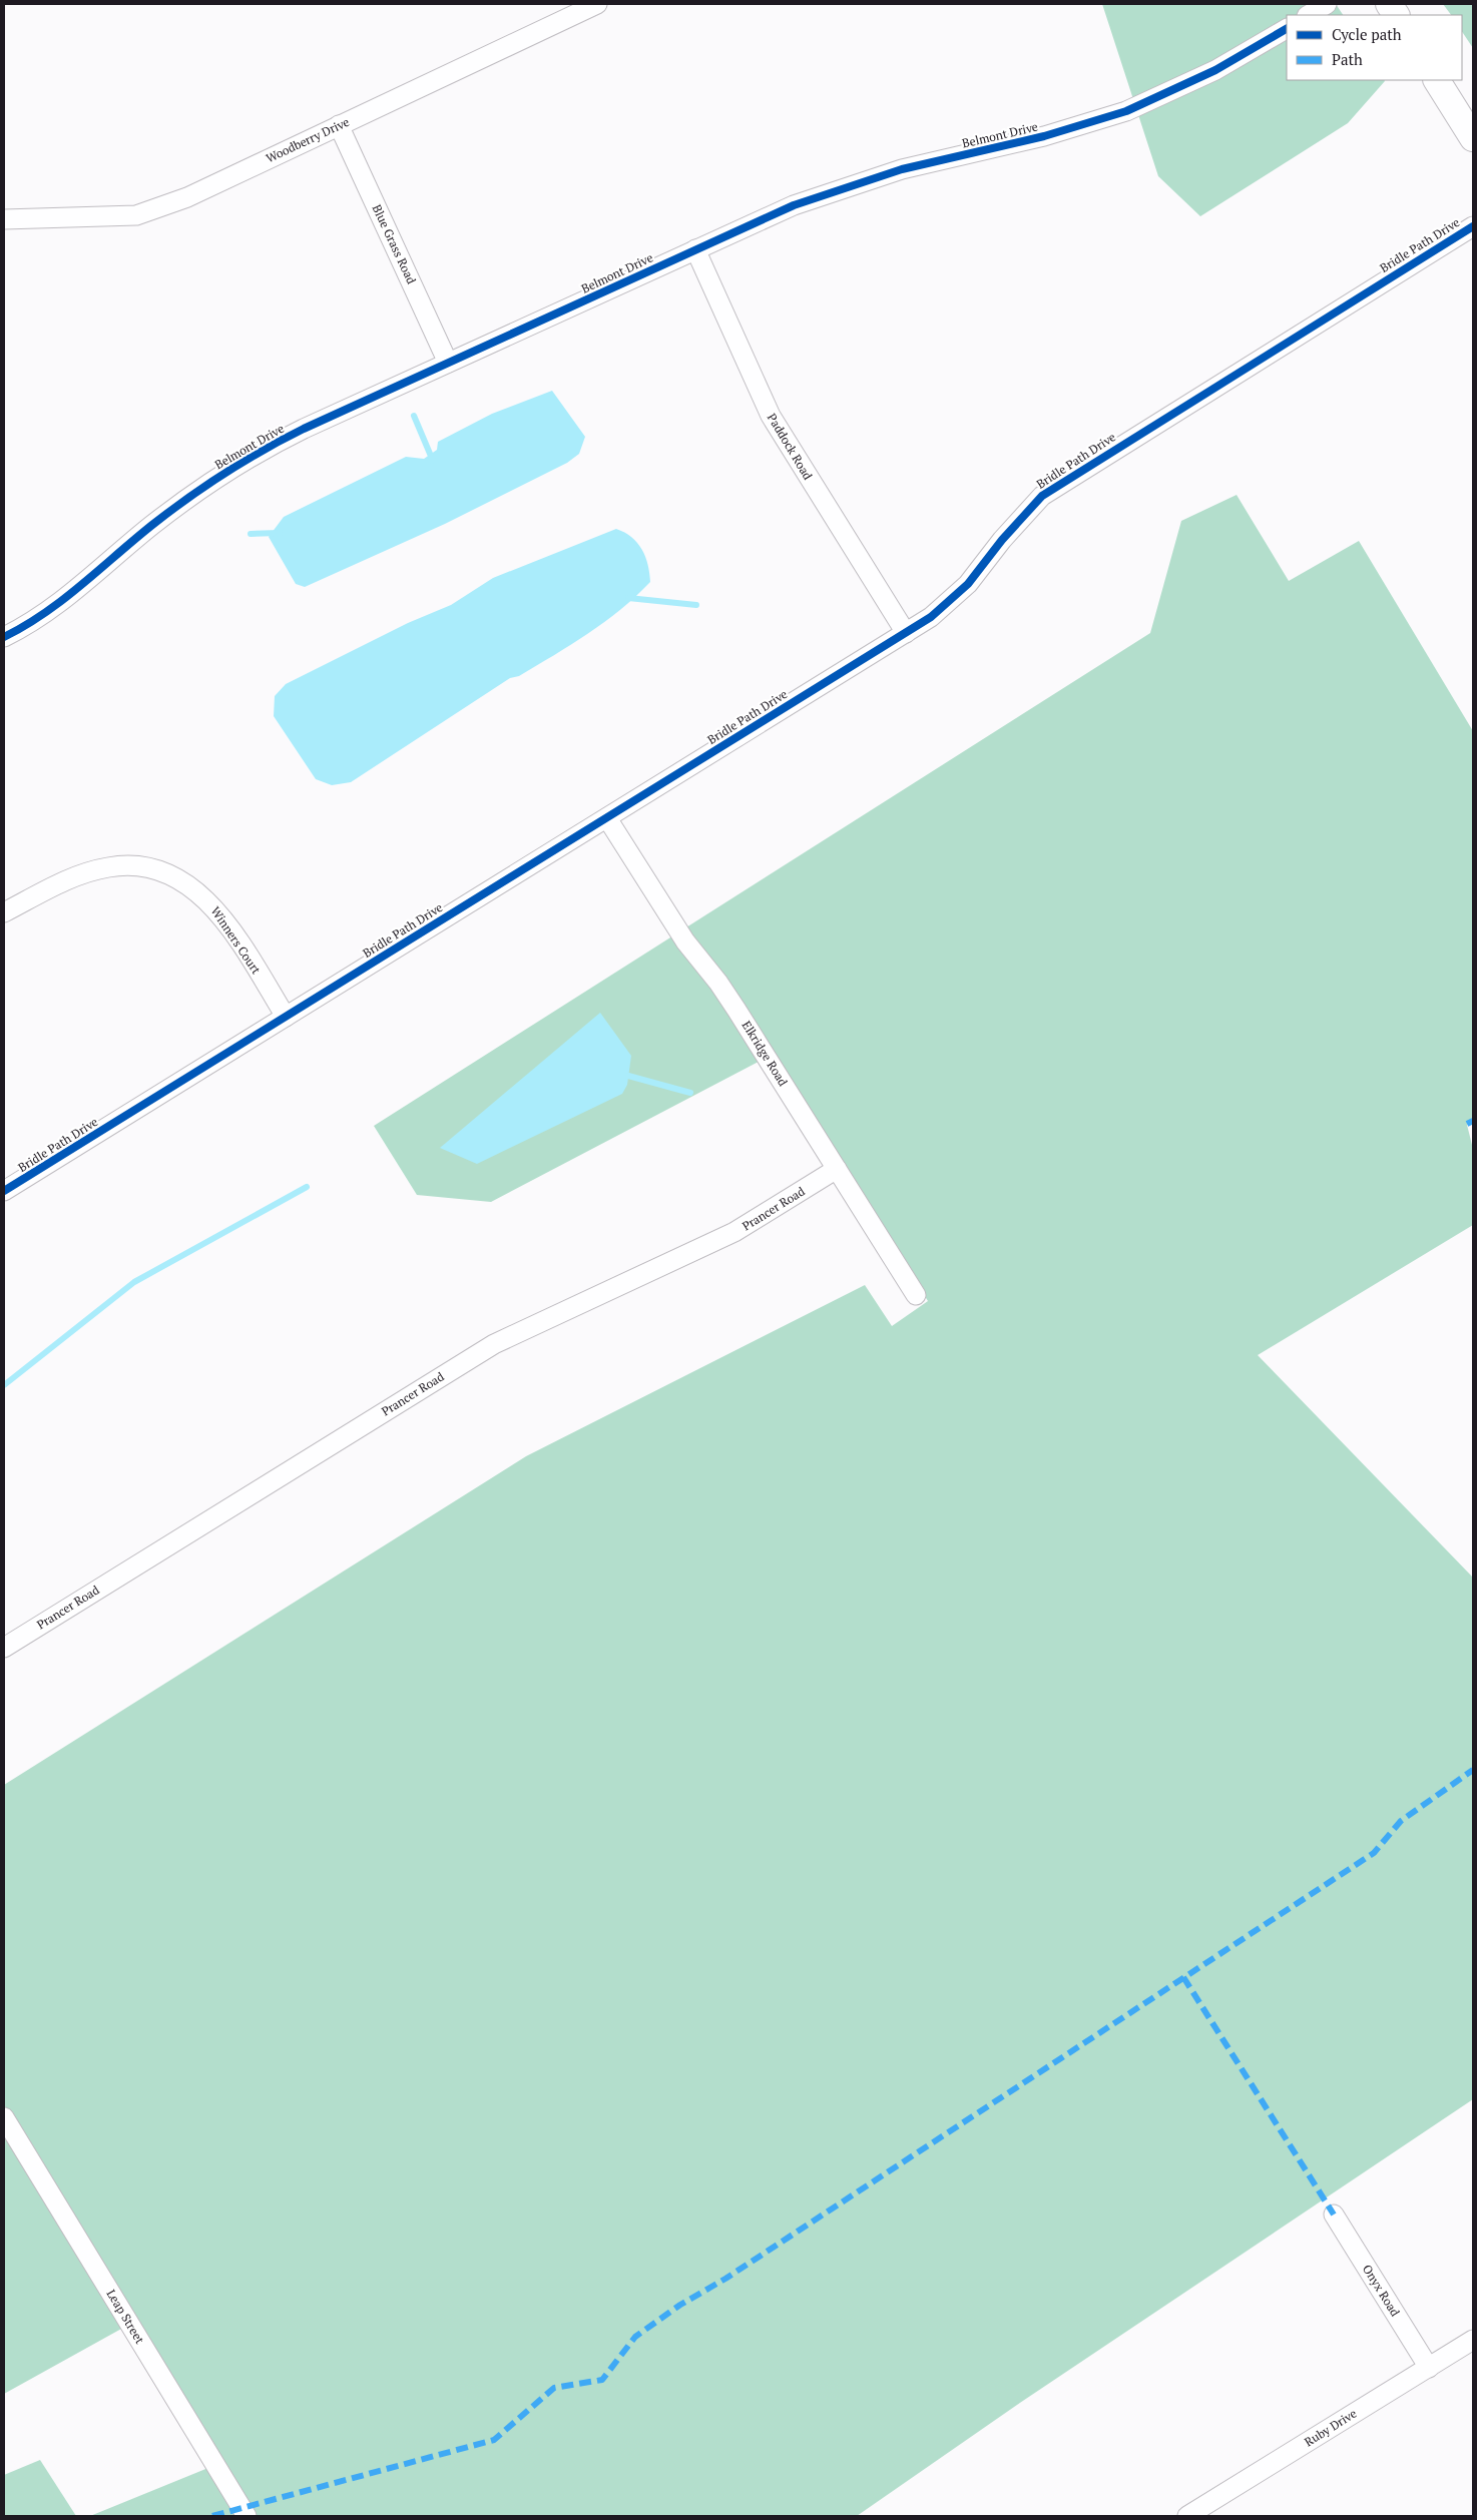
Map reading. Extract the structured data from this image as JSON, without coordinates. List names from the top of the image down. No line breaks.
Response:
{"streets":{"street":["Belmont Drive","Woodberry Drive","Blue Grass Road","Bridle Path Drive","Paddock Road","Winners Court","Elkridge Road","Prancer Road","Onyx Road","Leap Street","Ruby Drive"]},"crossings":[["Belmont Drive","Blue Grass Road"],["Belmont Drive","Paddock Road"],["Woodberry Drive","Blue Grass Road"],["Bridle Path Drive","Paddock Road"],["Bridle Path Drive","Winners Court"],["Bridle Path Drive","Elkridge Road"],["Elkridge Road","Prancer Road"],["Onyx Road","Ruby Drive"]],"legend":["Cycle path","Path"]}
